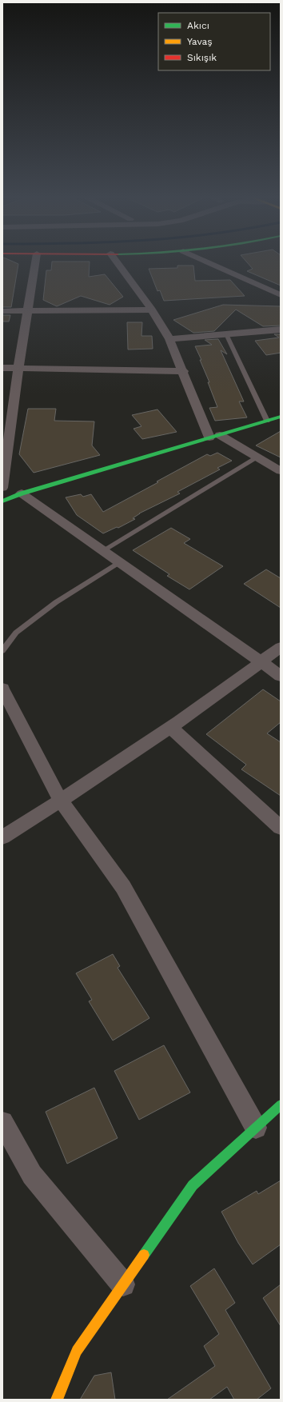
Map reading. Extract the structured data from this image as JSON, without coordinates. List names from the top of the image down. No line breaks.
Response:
{"legend":["Akıcı","Yavaş","Sıkışık"]}
